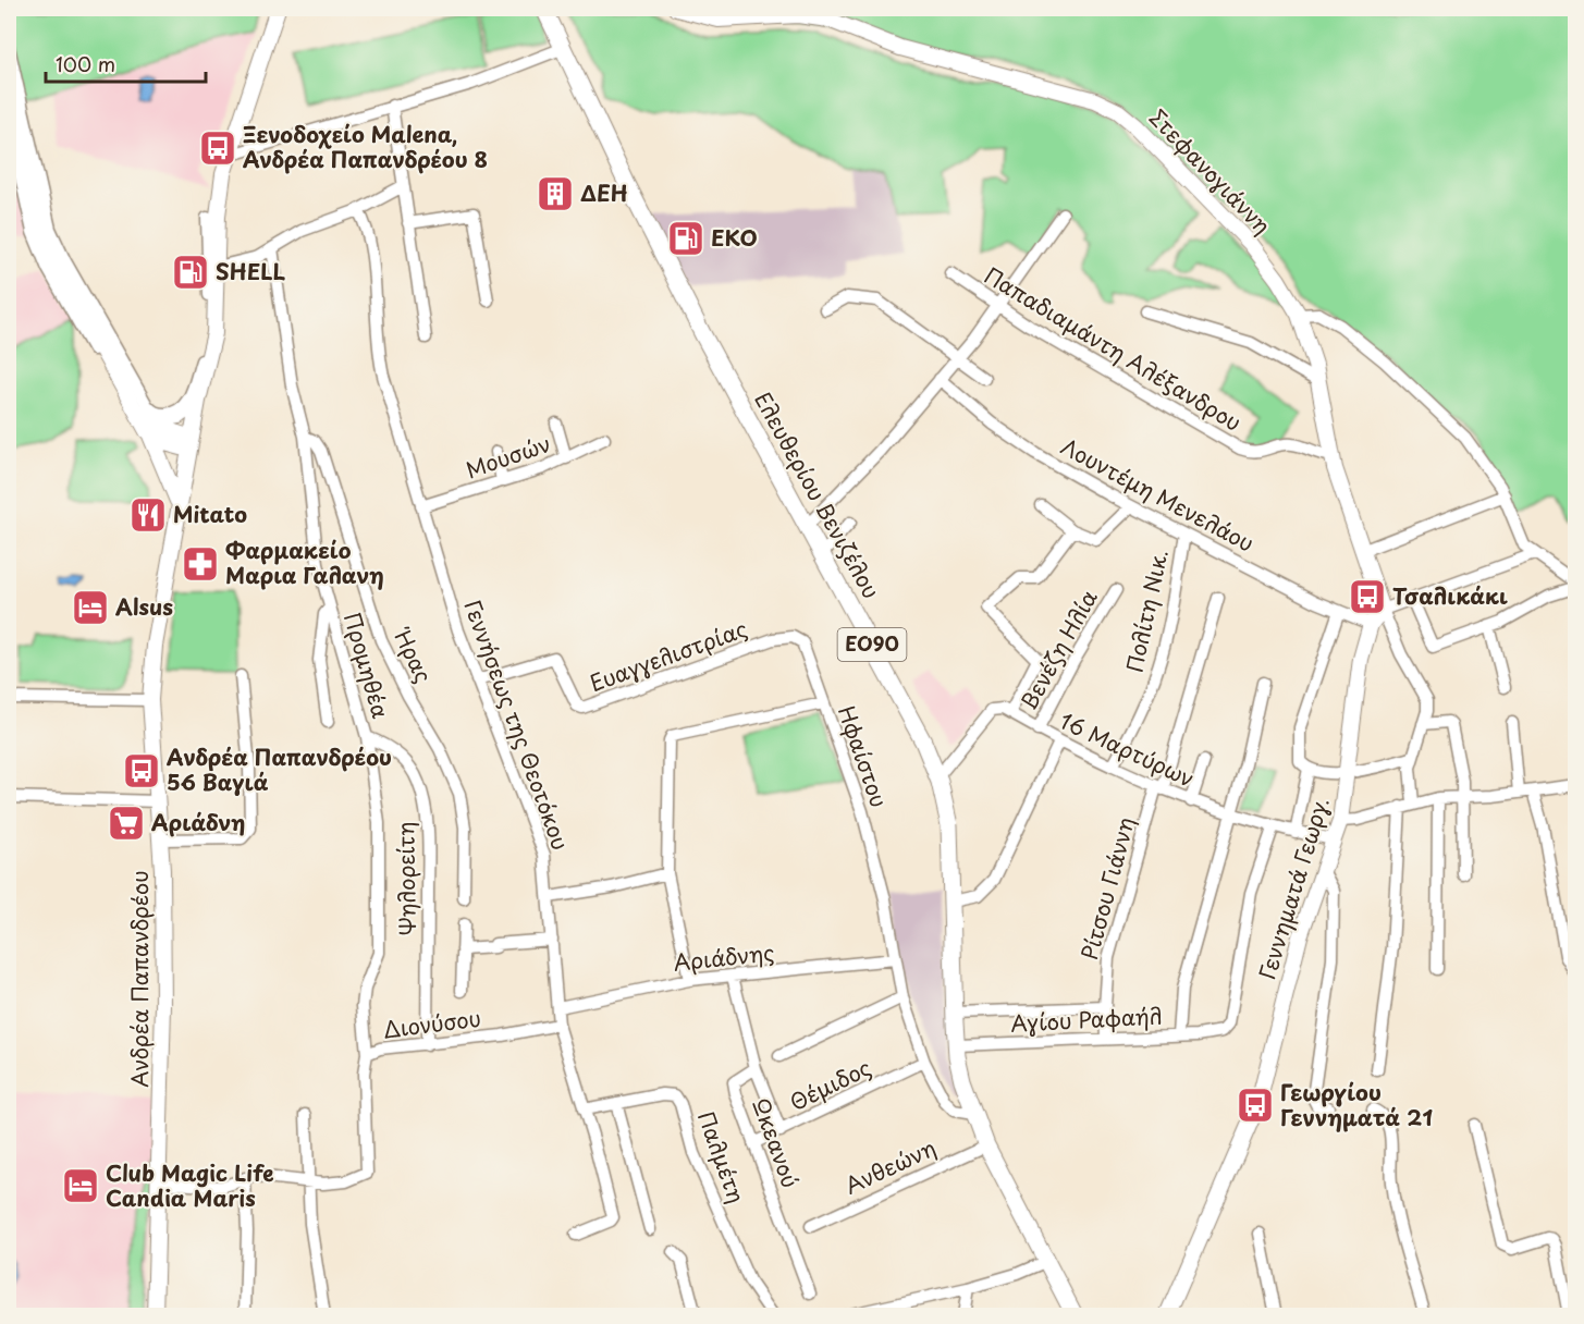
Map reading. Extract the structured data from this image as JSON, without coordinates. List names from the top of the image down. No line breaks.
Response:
{"streets":{"main road":["Ελευθερίου Βενιζέλου","ΕΟ90"],"street":["Στεφανογιάννη","Παπαδιαμάντη Αλέξανδρου","Μουσών","Λουντέμη Μενελάου","Πολίτη Νικ.","Βενέζη Ηλία","Ήρας","Ευαγγελιστρίας","Προμηθέα","Γεννήσεως της Θεοτόκου","16 Μαρτύρων","Ηφαίστου","Ψηλορείτη","Ρίτσου Γιάννη","Γεννηματά Γεωργ.","Αριάδνης","Ανδρέα Παπανδρέου","Αγίου Ραφαήλ","Διονύσου","Θέμιδος","Ωκεανού","Παλμέτη","Ανθεώνη"]},"crossings":[["Μουσών","Γεννήσεως της Θεοτόκου"],["Ελευθερίου Βενιζέλου","Ηφαίστου"],["Ελευθερίου Βενιζέλου","Αγίου Ραφαήλ"],["Ελευθερίου Βενιζέλου","Ανθεώνη"],["Λουντέμη Μενελάου","Πολίτη Νικ."],["Λουντέμη Μενελάου","Γεννηματά Γεωργ."],["Πολίτη Νικ.","16 Μαρτύρων"],["Βενέζη Ηλία","16 Μαρτύρων"],["Ήρας","Προμηθέα"],["Ευαγγελιστρίας","Γεννήσεως της Θεοτόκου"],["Ευαγγελιστρίας","Ηφαίστου"],["Προμηθέα","Ψηλορείτη"],["Προμηθέα","Διονύσου"],["Γεννήσεως της Θεοτόκου","Αριάδνης"],["Γεννήσεως της Θεοτόκου","Διονύσου"],["Γεννήσεως της Θεοτόκου","Παλμέτη"],["16 Μαρτύρων","Ρίτσου Γιάννη"],["16 Μαρτύρων","Γεννηματά Γεωργ."],["16 Μαρτύρων","Αγίου Ραφαήλ"],["Ηφαίστου","Αριάδνης"],["Ηφαίστου","Θέμιδος"],["Ψηλορείτη","Διονύσου"],["Ρίτσου Γιάννη","Αγίου Ραφαήλ"],["Αριάδνης","Ωκεανού"],["Ανδρέα Παπανδρέου","Διονύσου"],["Θέμιδος","Ωκεανού"]],"places":{"bus stop":["Ξενοδοχείο Malena, Ανδρέα Παπανδρέου 8","Τσαλικάκι","Ανδρέα Παπανδρέου 56 Βαγιά","Γεωργίου Γεννηματά 21"],"building":["ΔΕΗ"],"fuel station":["EKO","SHELL"],"restaurant":["Mitato"],"pharmacy":["Φαρμακείο Μαρια Γαλανη"],"hotel":["Alsus","Club Magic Life Candia Maris"],"supermarket":["Αριάδνη"]},"scale_bar":"100 m"}
